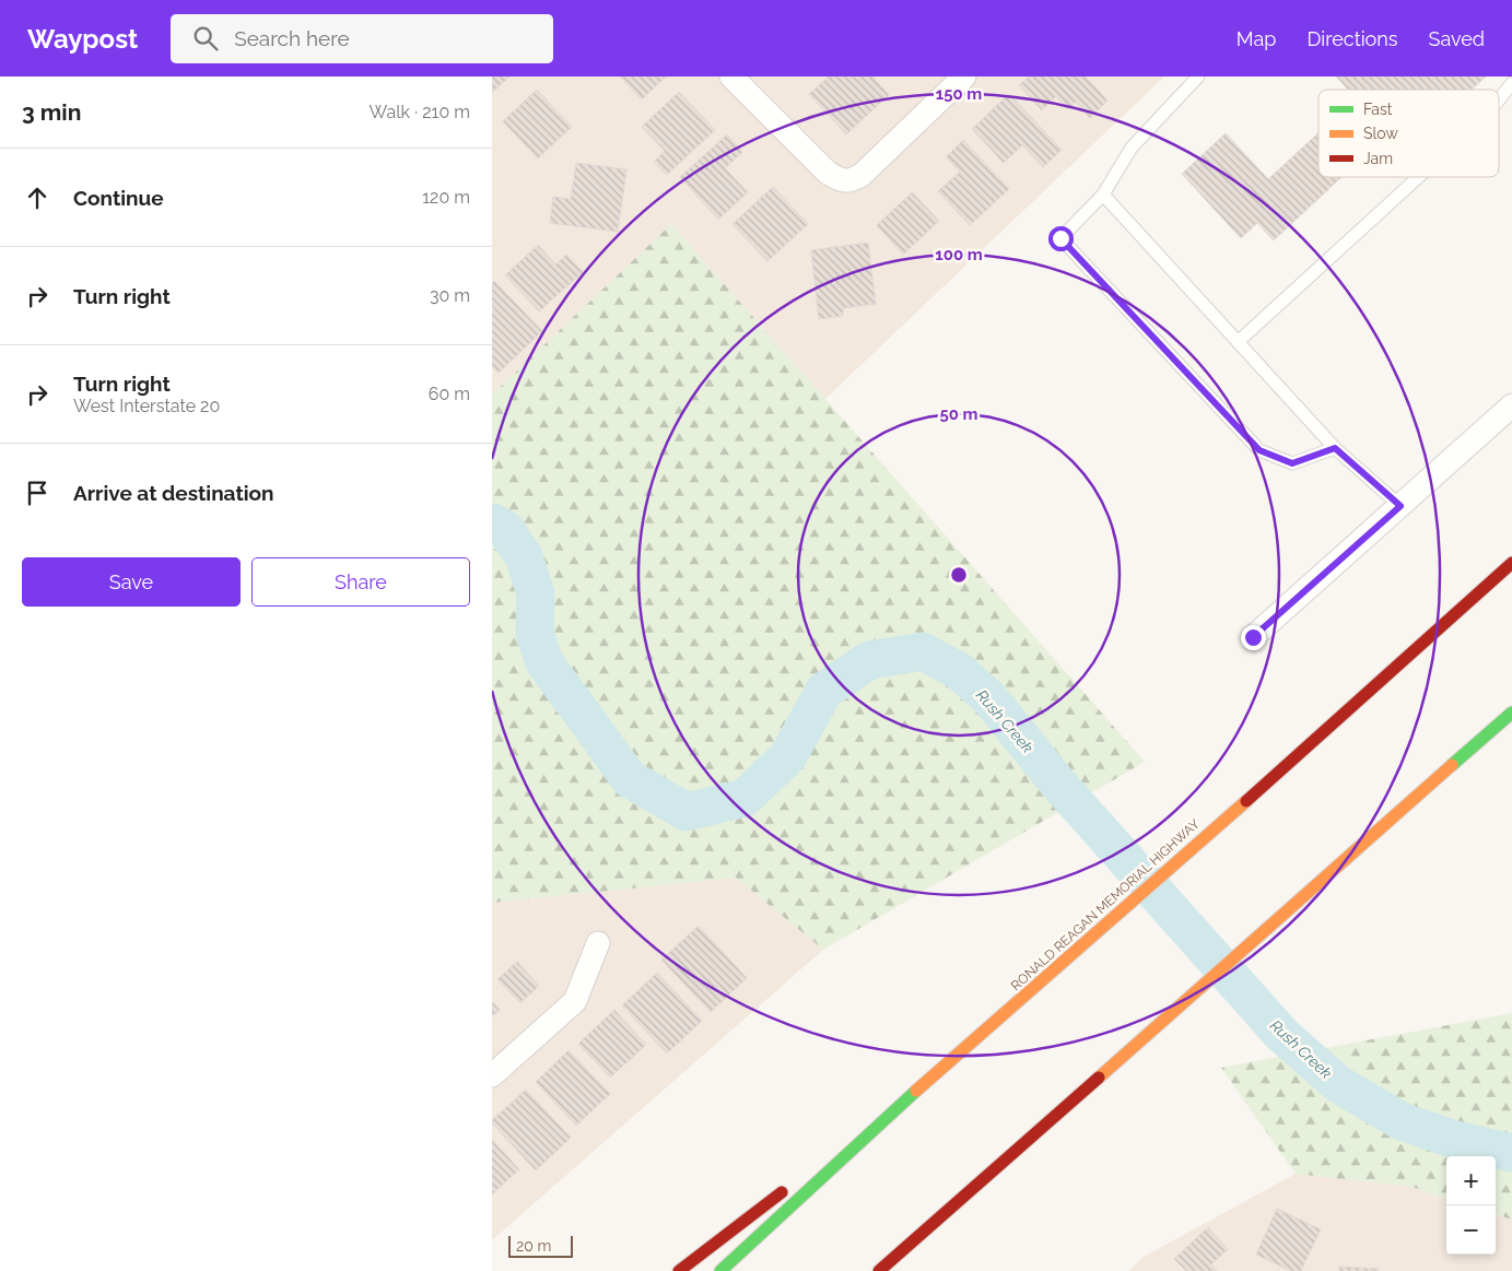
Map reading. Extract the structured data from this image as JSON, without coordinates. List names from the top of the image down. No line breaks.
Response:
{"streets":{"highway":["RONALD REAGAN MEMORIAL HIGHWAY"]},"water":["Rush Creek"],"legend":["Fast","Slow","Jam"],"scale_bar":"20 m","page":{"header":"Waypost","search":"Search here","nav":["Map","Directions","Saved"],"heading":["3 min","Walk · 210 m"],"list":[["Continue","120 m"],["Turn right","30 m"],["Turn right","West Interstate 20","60 m"],"Arrive at destination"],"buttons":["Save","Share"],"map_buttons":["+","−"],"scale":"20 m"},"rings":["150 m","100 m","50 m"]}
